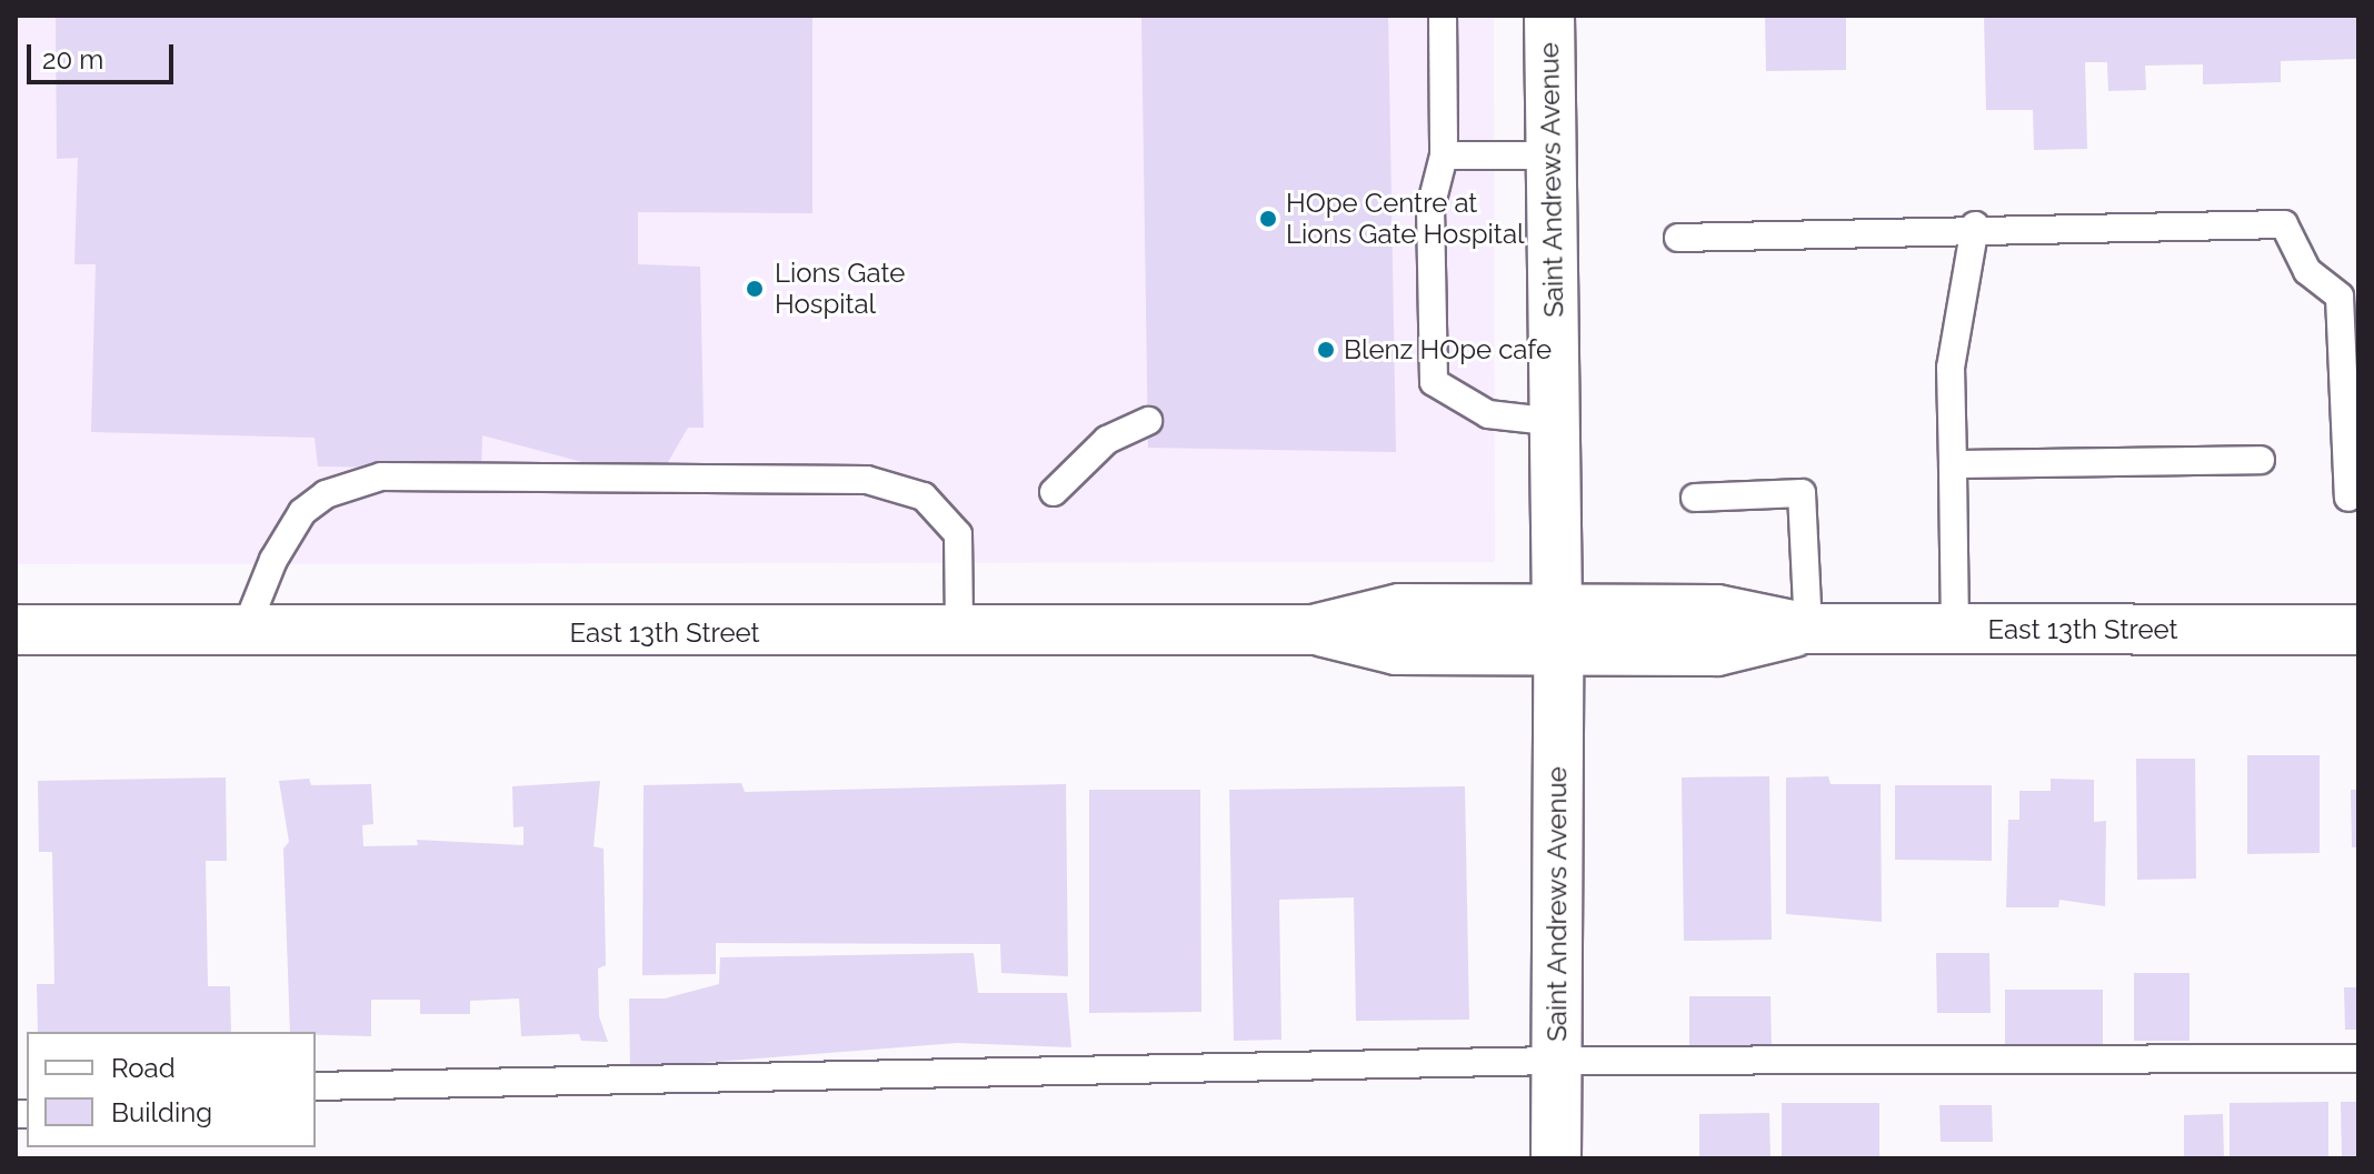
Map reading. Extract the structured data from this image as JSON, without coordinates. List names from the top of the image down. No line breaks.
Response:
{"streets":{"street":["Saint Andrews Avenue","East 13th Street"]},"crossings":[["Saint Andrews Avenue","East 13th Street"]],"places":["HOpe Centre at Lions Gate Hospital","Lions Gate Hospital","Blenz HOpe cafe"],"legend":["Road","Building"],"scale_bar":"20 m"}
